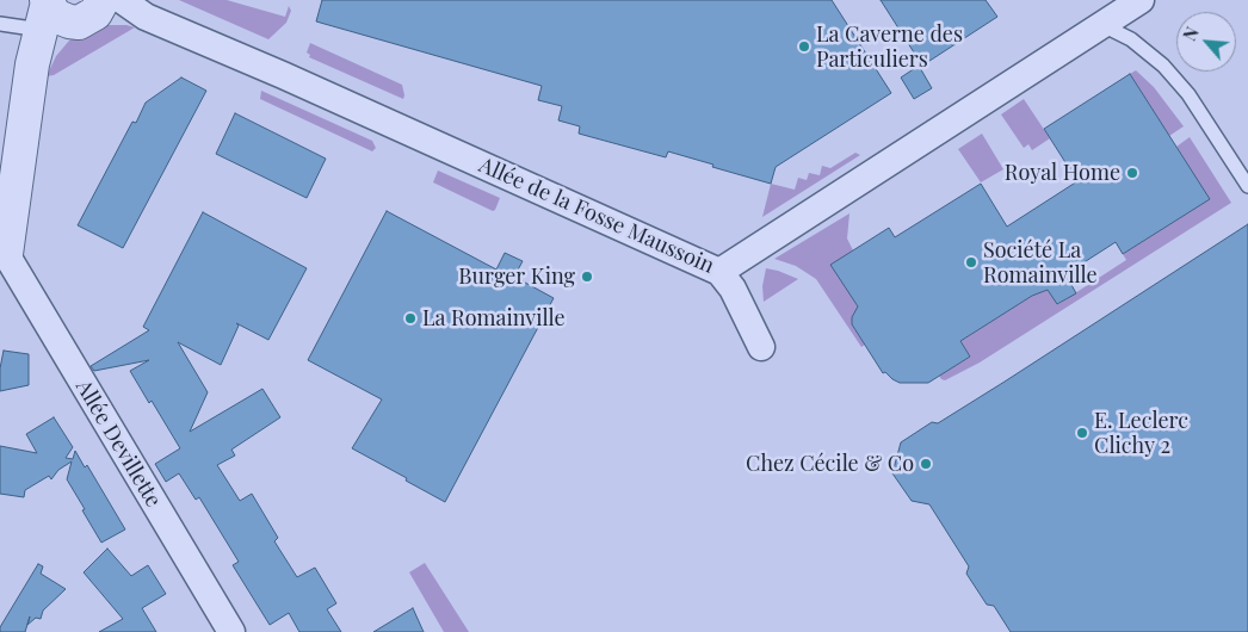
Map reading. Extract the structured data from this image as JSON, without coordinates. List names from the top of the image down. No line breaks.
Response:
{"streets":{"street":["Allée de la Fosse Maussoin","Allée Devillette"]},"places":["La Caverne des Particuliers","Royal Home","Société La Romainville","Burger King","La Romainville","E. Leclerc Clichy 2","Chez Cécile & Co"],"north":"top left"}
